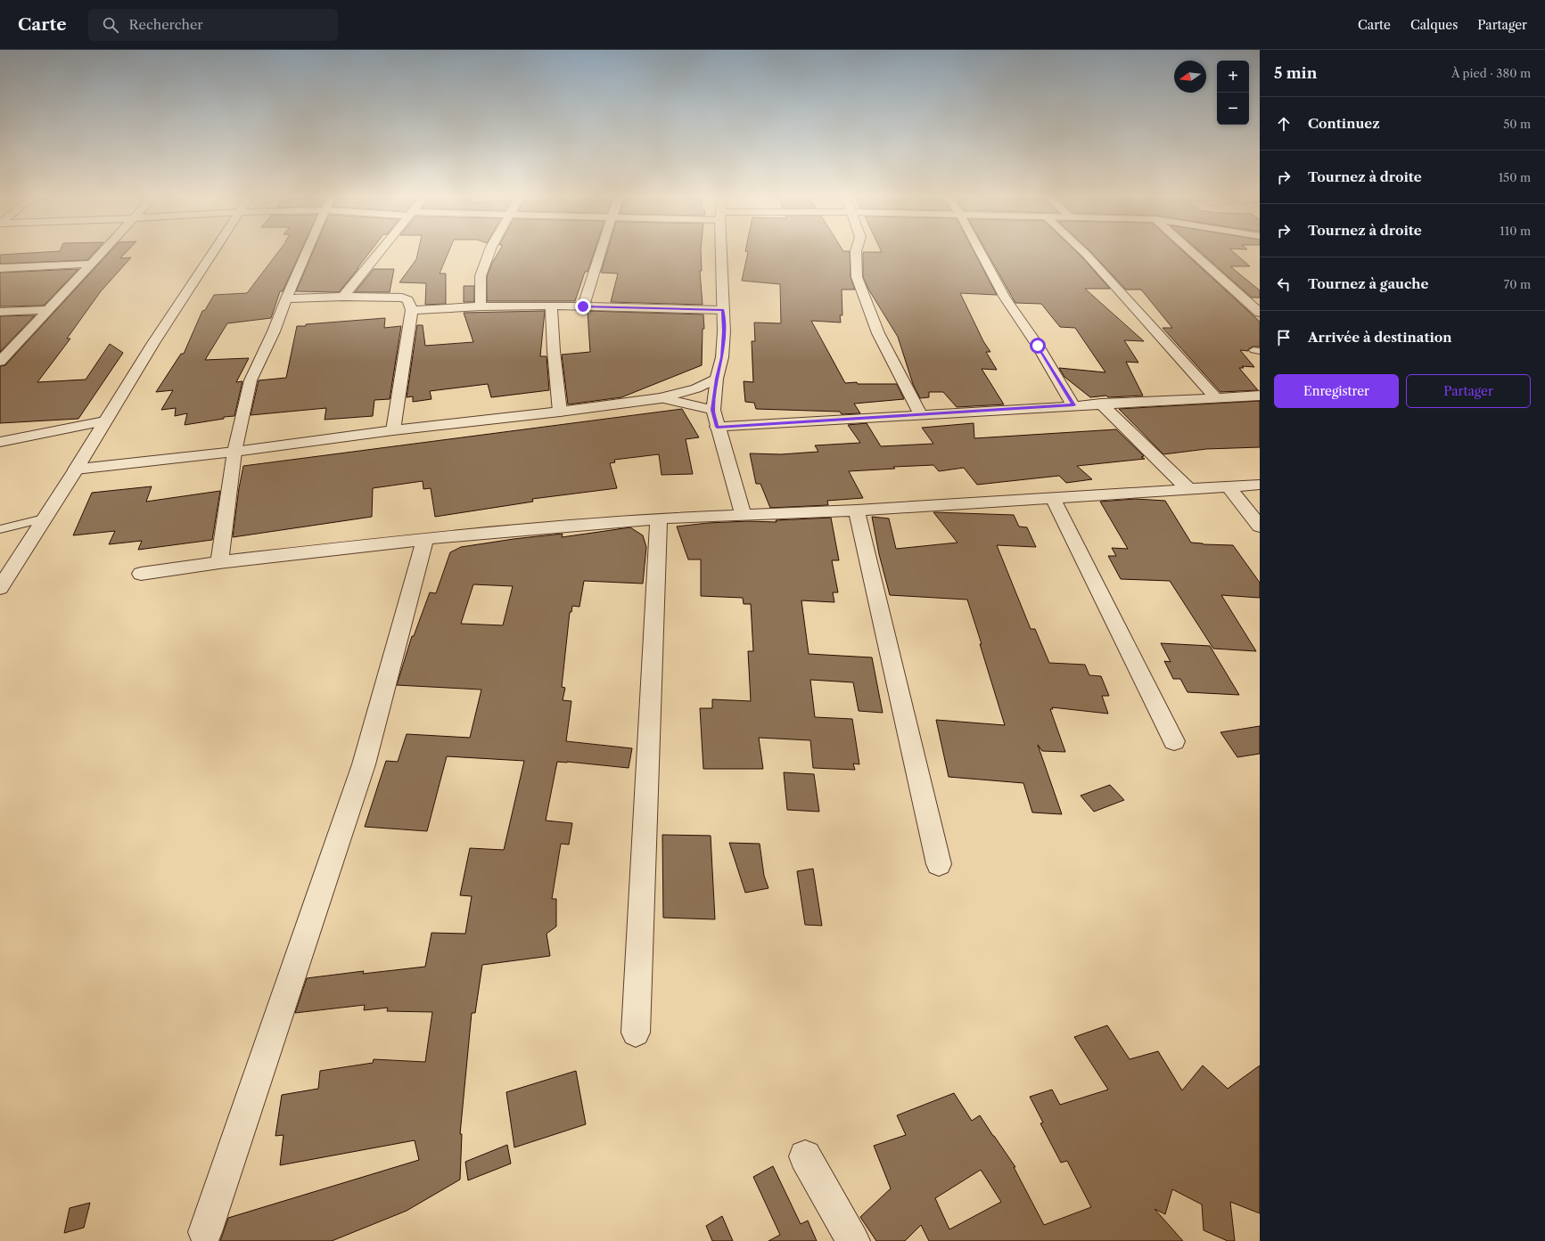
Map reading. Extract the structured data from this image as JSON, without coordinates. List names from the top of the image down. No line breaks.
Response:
{"north":"left","page":{"header":"Carte","search":"Rechercher","nav":["Carte","Calques","Partager"],"heading":["5 min","À pied · 380 m"],"map_buttons":["+","−"],"list":[["Continuez","50 m"],["Tournez à droite","150 m"],["Tournez à droite","110 m"],["Tournez à gauche","70 m"],"Arrivée à destination"],"buttons":["Enregistrer","Partager"]}}
